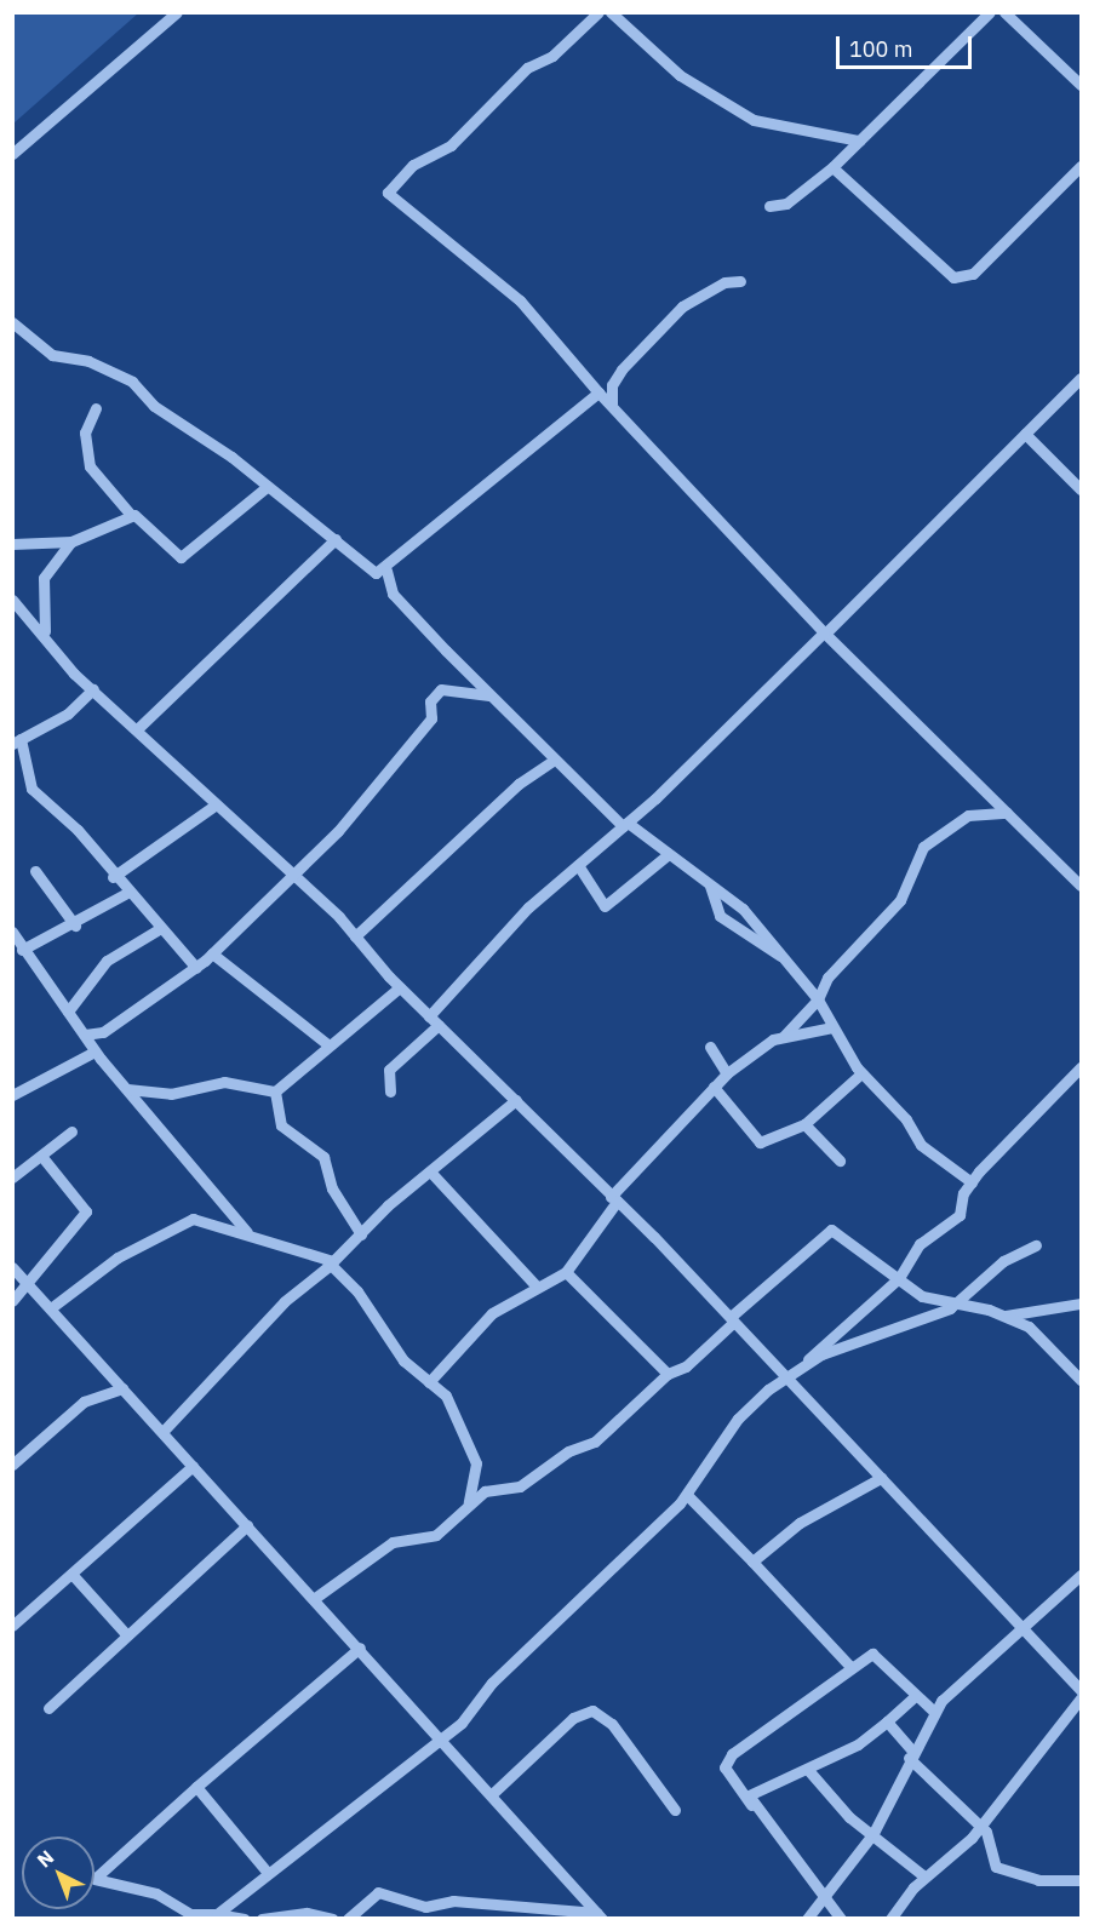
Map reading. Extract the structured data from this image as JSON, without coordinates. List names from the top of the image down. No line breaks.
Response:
{"scale_bar":"100 m","north":"top left"}
